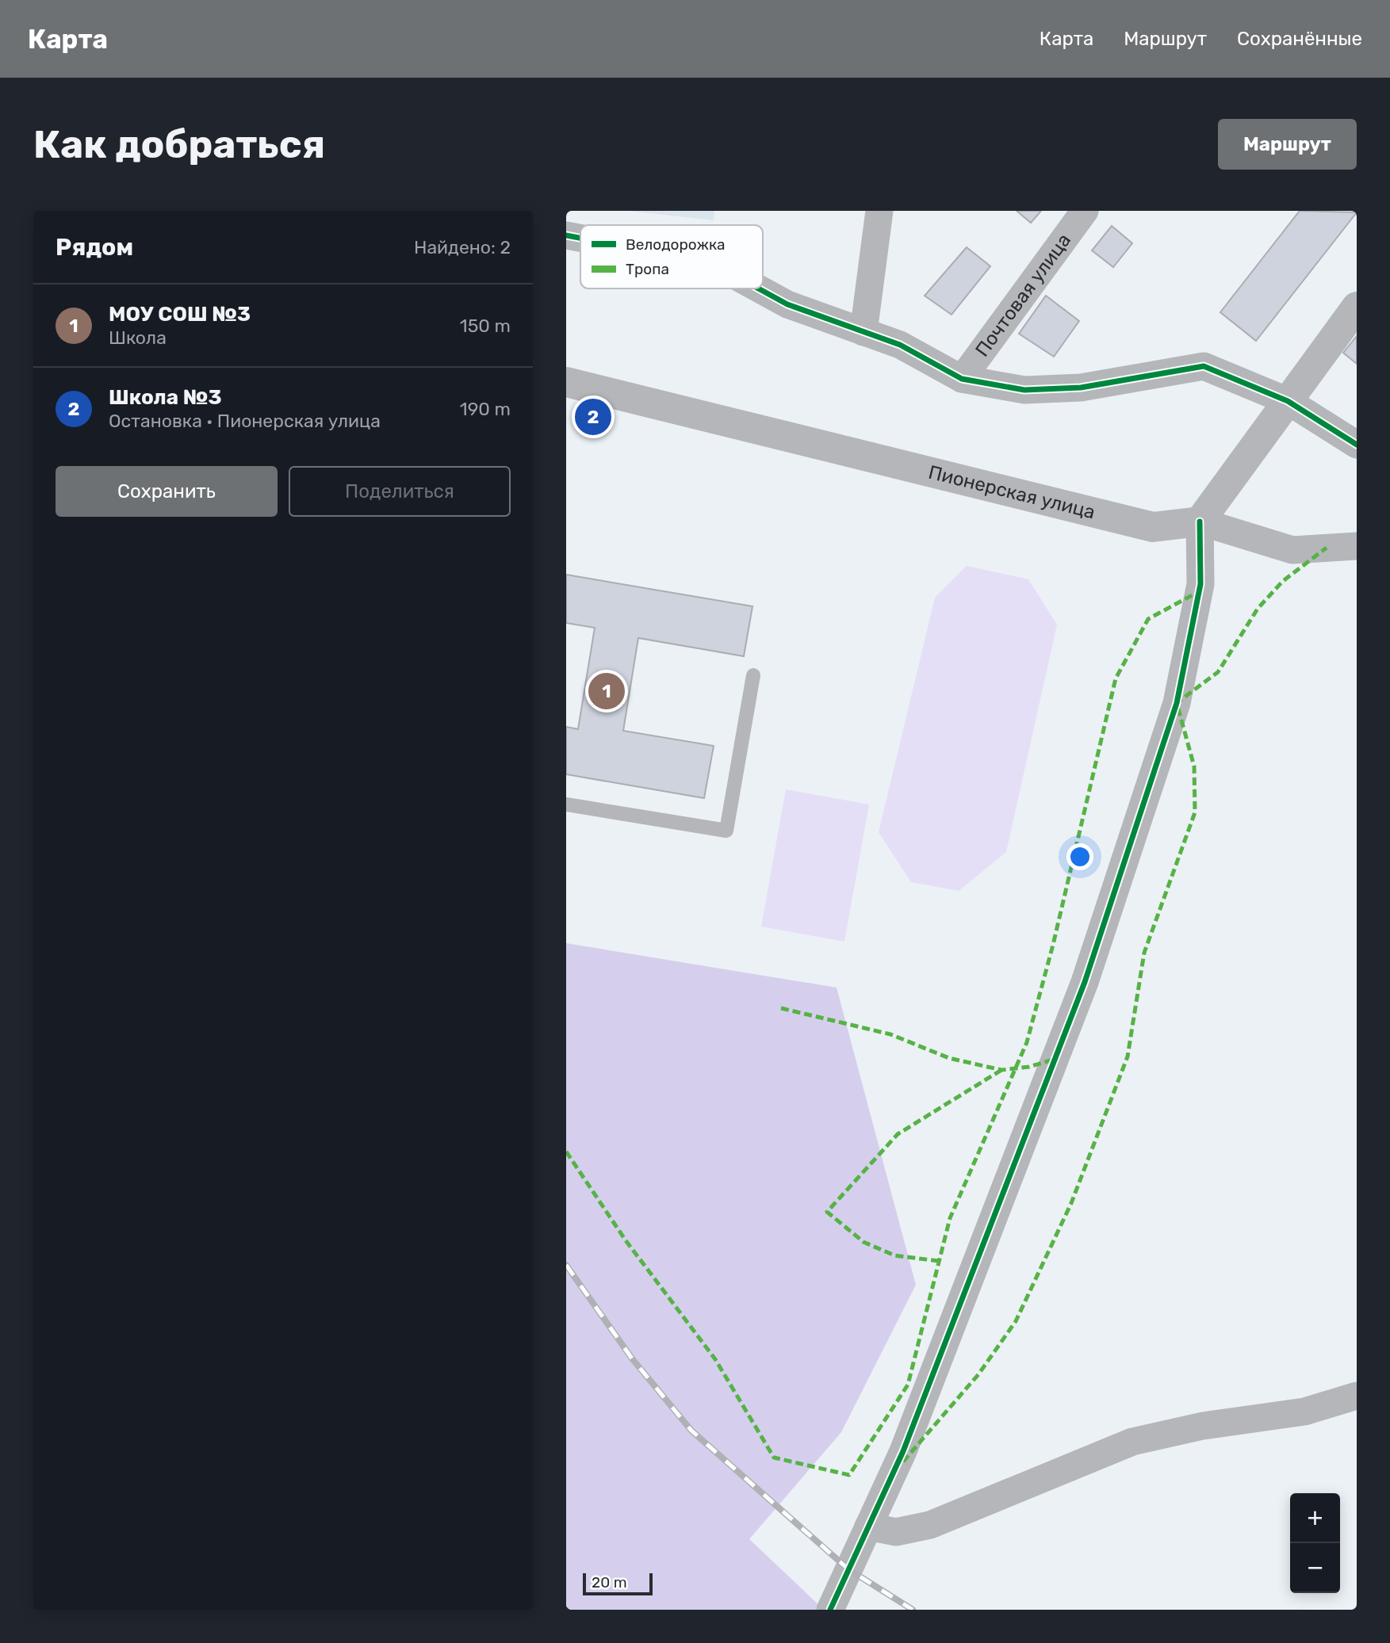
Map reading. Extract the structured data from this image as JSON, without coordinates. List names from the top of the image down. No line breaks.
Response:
{"streets":{"street":["Почтовая улица","Пионерская улица"]},"legend":["Велодорожка","Тропа"],"scale_bar":"20 m","page":{"header":"Карта","nav":["Карта","Маршрут","Сохранённые"],"buttons":["Маршрут",["Сохранить","Поделиться"]],"title":"Как добраться","heading":["Рядом","Найдено: 2"],"list":[{"mark":"1","name":"МОУ СОШ №3","note":"Школа","value":"150 m"},{"mark":"2","name":"Школа №3","note":"Остановка · Пионерская улица","value":"190 m"}],"pins":["2","1"],"map_buttons":["+","−"],"scale":"20 m"}}
